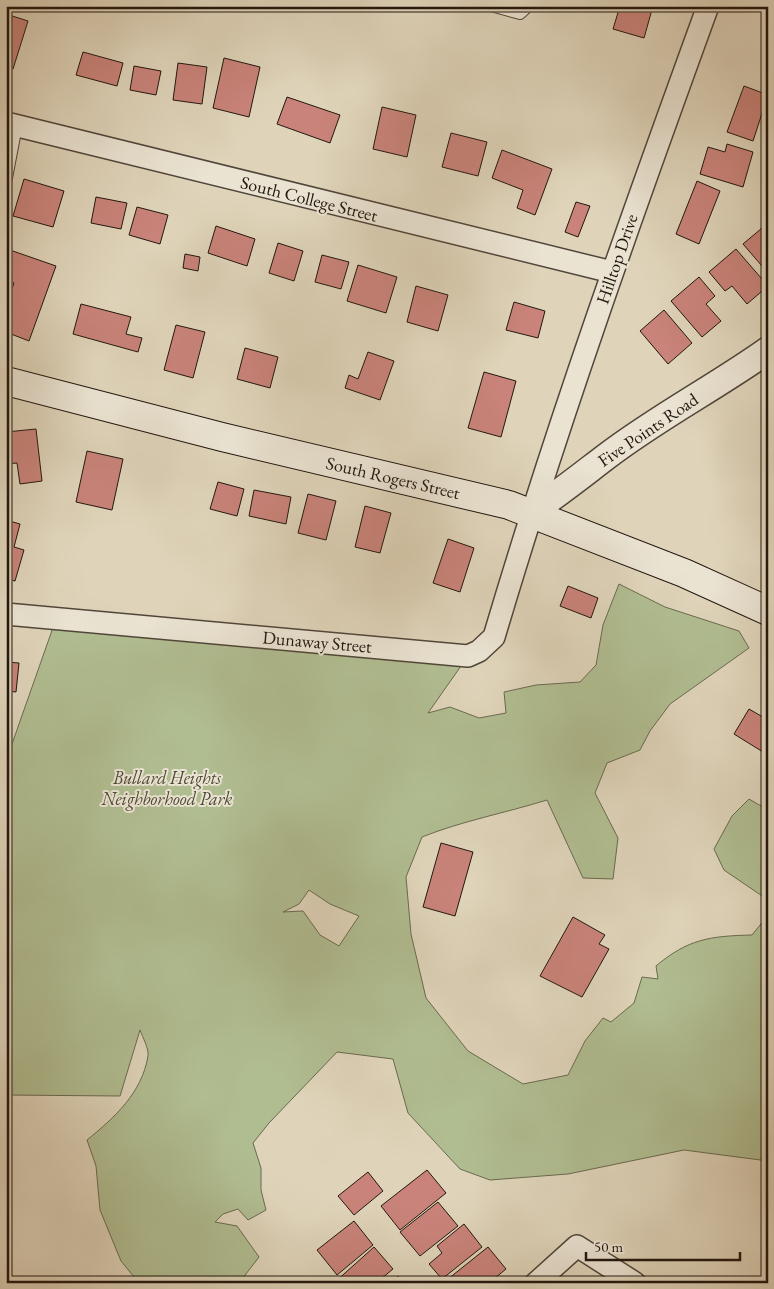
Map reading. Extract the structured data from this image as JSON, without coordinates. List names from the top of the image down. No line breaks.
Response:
{"streets":{"main road":["South Rogers Street"],"street":["South College Street","Hilltop Drive","Five Points Road","Dunaway Street"]},"crossings":[["South College Street","Hilltop Drive"],["Hilltop Drive","Five Points Road"],["Hilltop Drive","South Rogers Street"],["Hilltop Drive","Dunaway Street"],["Five Points Road","South Rogers Street"],["Five Points Road","Dunaway Street"],["South Rogers Street","Dunaway Street"]],"parks":["Bullard Heights Neighborhood Park"],"scale_bar":"50 m"}
